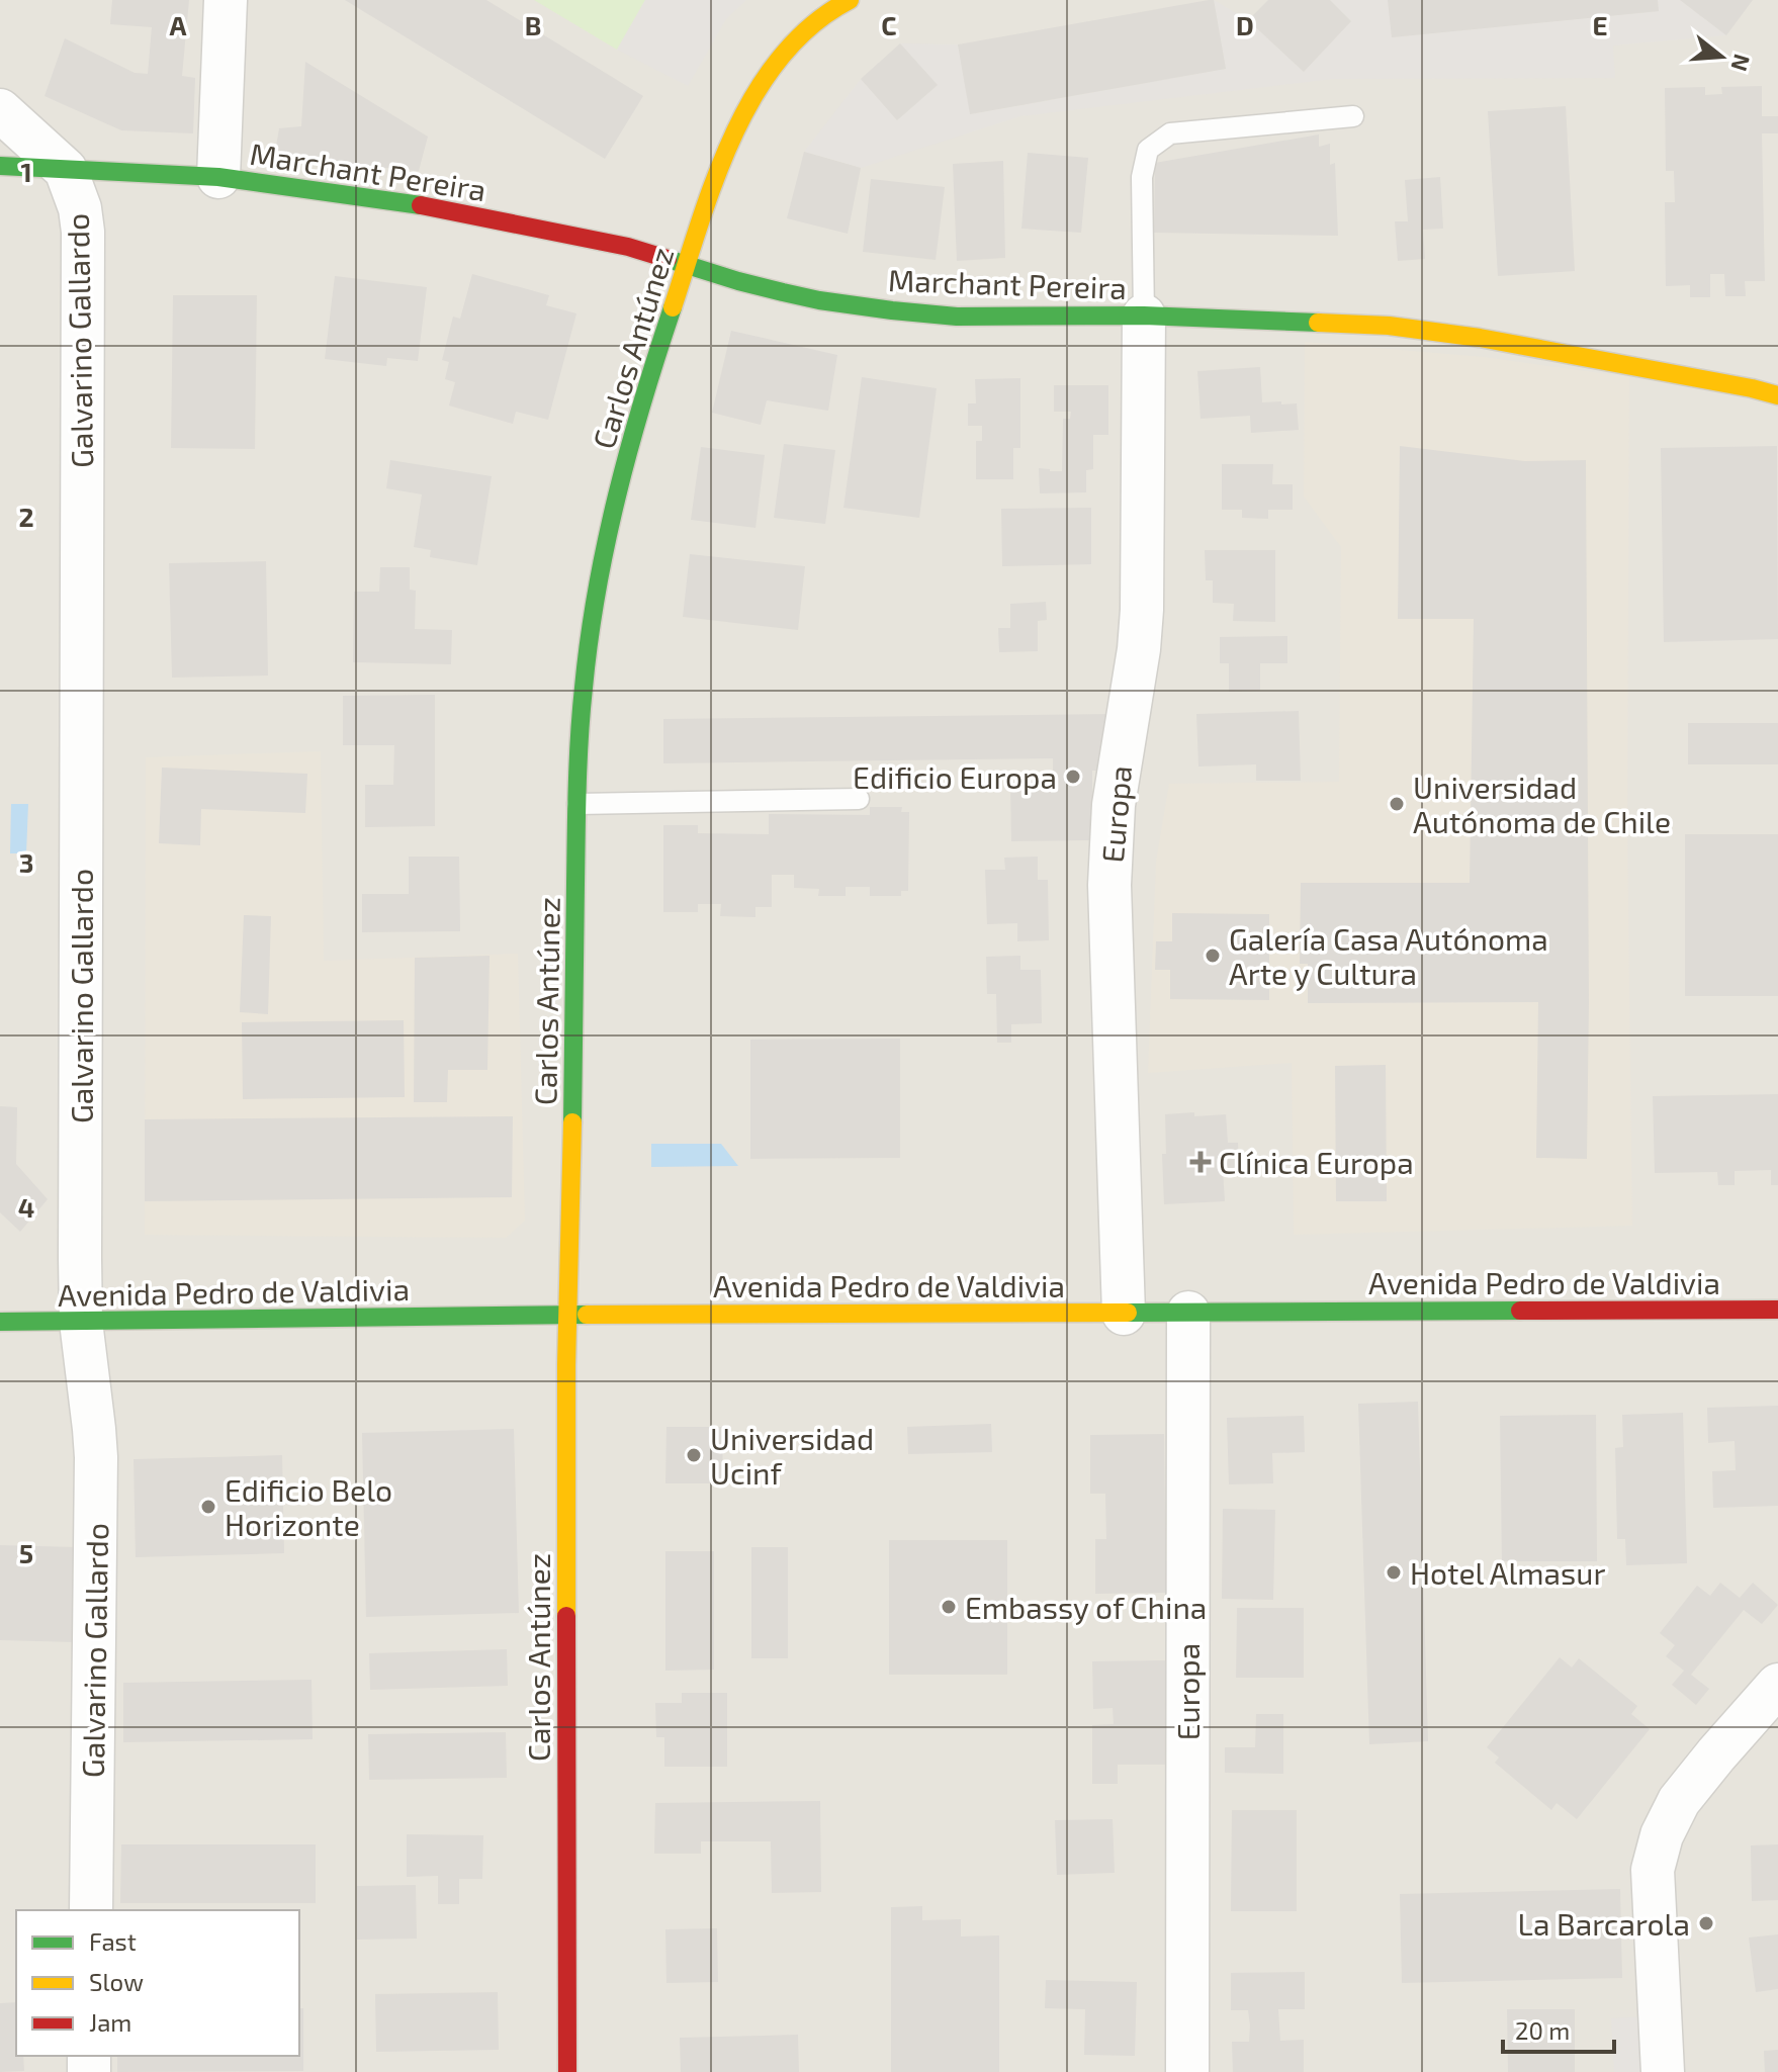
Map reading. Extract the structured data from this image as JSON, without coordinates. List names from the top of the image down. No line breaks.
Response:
{"streets":{"street":["Marchant Pereira","Galvarino Gallardo","Carlos Antúnez","Europa","Avenida Pedro de Valdivia"]},"crossings":[["Marchant Pereira","Galvarino Gallardo"],["Marchant Pereira","Carlos Antúnez"],["Marchant Pereira","Europa"],["Galvarino Gallardo","Avenida Pedro de Valdivia"],["Carlos Antúnez","Avenida Pedro de Valdivia"],["Europa","Avenida Pedro de Valdivia"]],"places":{"other":["Edificio Europa","Universidad Autónoma de Chile","Galería Casa Autónoma Arte y Cultura","Universidad Ucinf","Edificio Belo Horizonte","Hotel Almasur","Embassy of China","La Barcarola"],"health":["Clínica Europa"]},"legend":["Fast","Slow","Jam"],"scale_bar":"20 m","north":"right","grid":{"columns":["A","B","C","D","E"],"rows":["1","2","3","4","5"]}}
